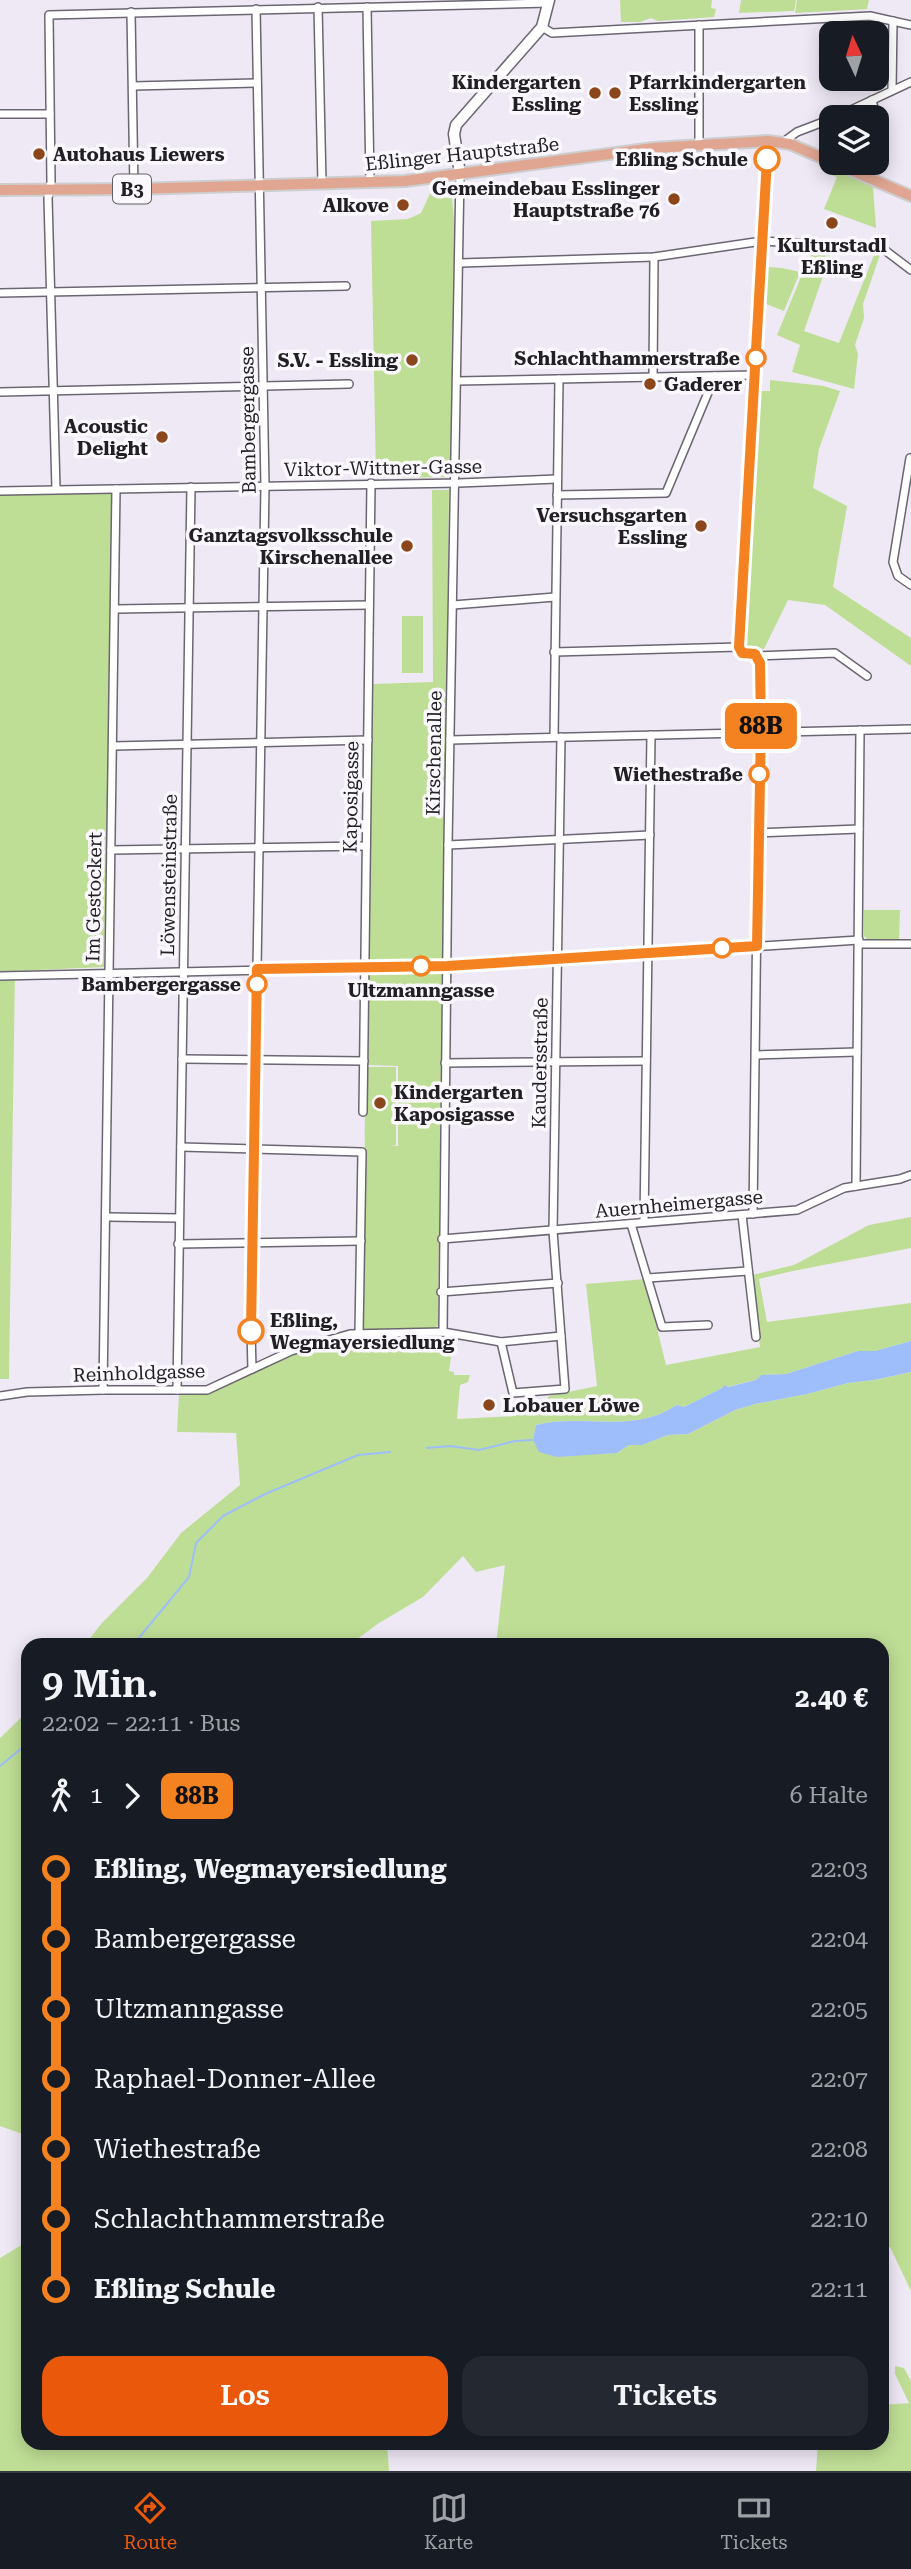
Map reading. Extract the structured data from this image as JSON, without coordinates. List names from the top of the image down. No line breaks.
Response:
{"streets":{"main road":["Eßlinger Hauptstraße","B3"],"street":["Bambergergasse","Viktor-Wittner-Gasse","Kirschenallee","Kaposigasse","Löwensteinstraße","Im Gestockert","Kaudersstraße","Auernheimergasse","Reinholdgasse"]},"crossings":[["Eßlinger Hauptstraße","Bambergergasse"],["Eßlinger Hauptstraße","Kirschenallee"],["Bambergergasse","Viktor-Wittner-Gasse"],["Bambergergasse","Reinholdgasse"],["Viktor-Wittner-Gasse","Kirschenallee"],["Viktor-Wittner-Gasse","Kaposigasse"],["Viktor-Wittner-Gasse","Löwensteinstraße"],["Viktor-Wittner-Gasse","Im Gestockert"],["Viktor-Wittner-Gasse","Kaudersstraße"],["Kirschenallee","Auernheimergasse"],["Kirschenallee","Reinholdgasse"],["Löwensteinstraße","Reinholdgasse"],["Im Gestockert","Reinholdgasse"],["Kaudersstraße","Auernheimergasse"],["Kaudersstraße","Reinholdgasse"]],"places":["Kindergarten Essling","Pfarrkindergarten Essling","Autohaus Liewers","Eßling Schule","Gemeindebau Esslinger Hauptstraße 76","Alkove","Kulturstadl Eßling","Schlachthammerstraße","S.V. - Essling","Gaderer","Acoustic Delight","Versuchsgarten Essling","Ganztagsvolksschule Kirschenallee","Wiethestraße","Ultzmanngasse","Bambergergasse","Kindergarten Kaposigasse","Eßling, Wegmayersiedlung","Lobauer Löwe"],"lines":["bus line 88B"],"north":"top","page":{"on_map":"88B","heading":["9 Min.","22:02 – 22:11 · Bus","2.40 €"],"legs":["1","88B","6 Halte"],"list":[{"name":"Eßling, Wegmayersiedlung","value":"22:03"},{"name":"Bambergergasse","value":"22:04"},{"name":"Ultzmanngasse","value":"22:05"},{"name":"Raphael-Donner-Allee","value":"22:07"},{"name":"Wiethestraße","value":"22:08"},{"name":"Schlachthammerstraße","value":"22:10"},{"name":"Eßling Schule","value":"22:11"}],"buttons":["Los","Tickets"],"tabs":["Route","Karte","Tickets"]}}
